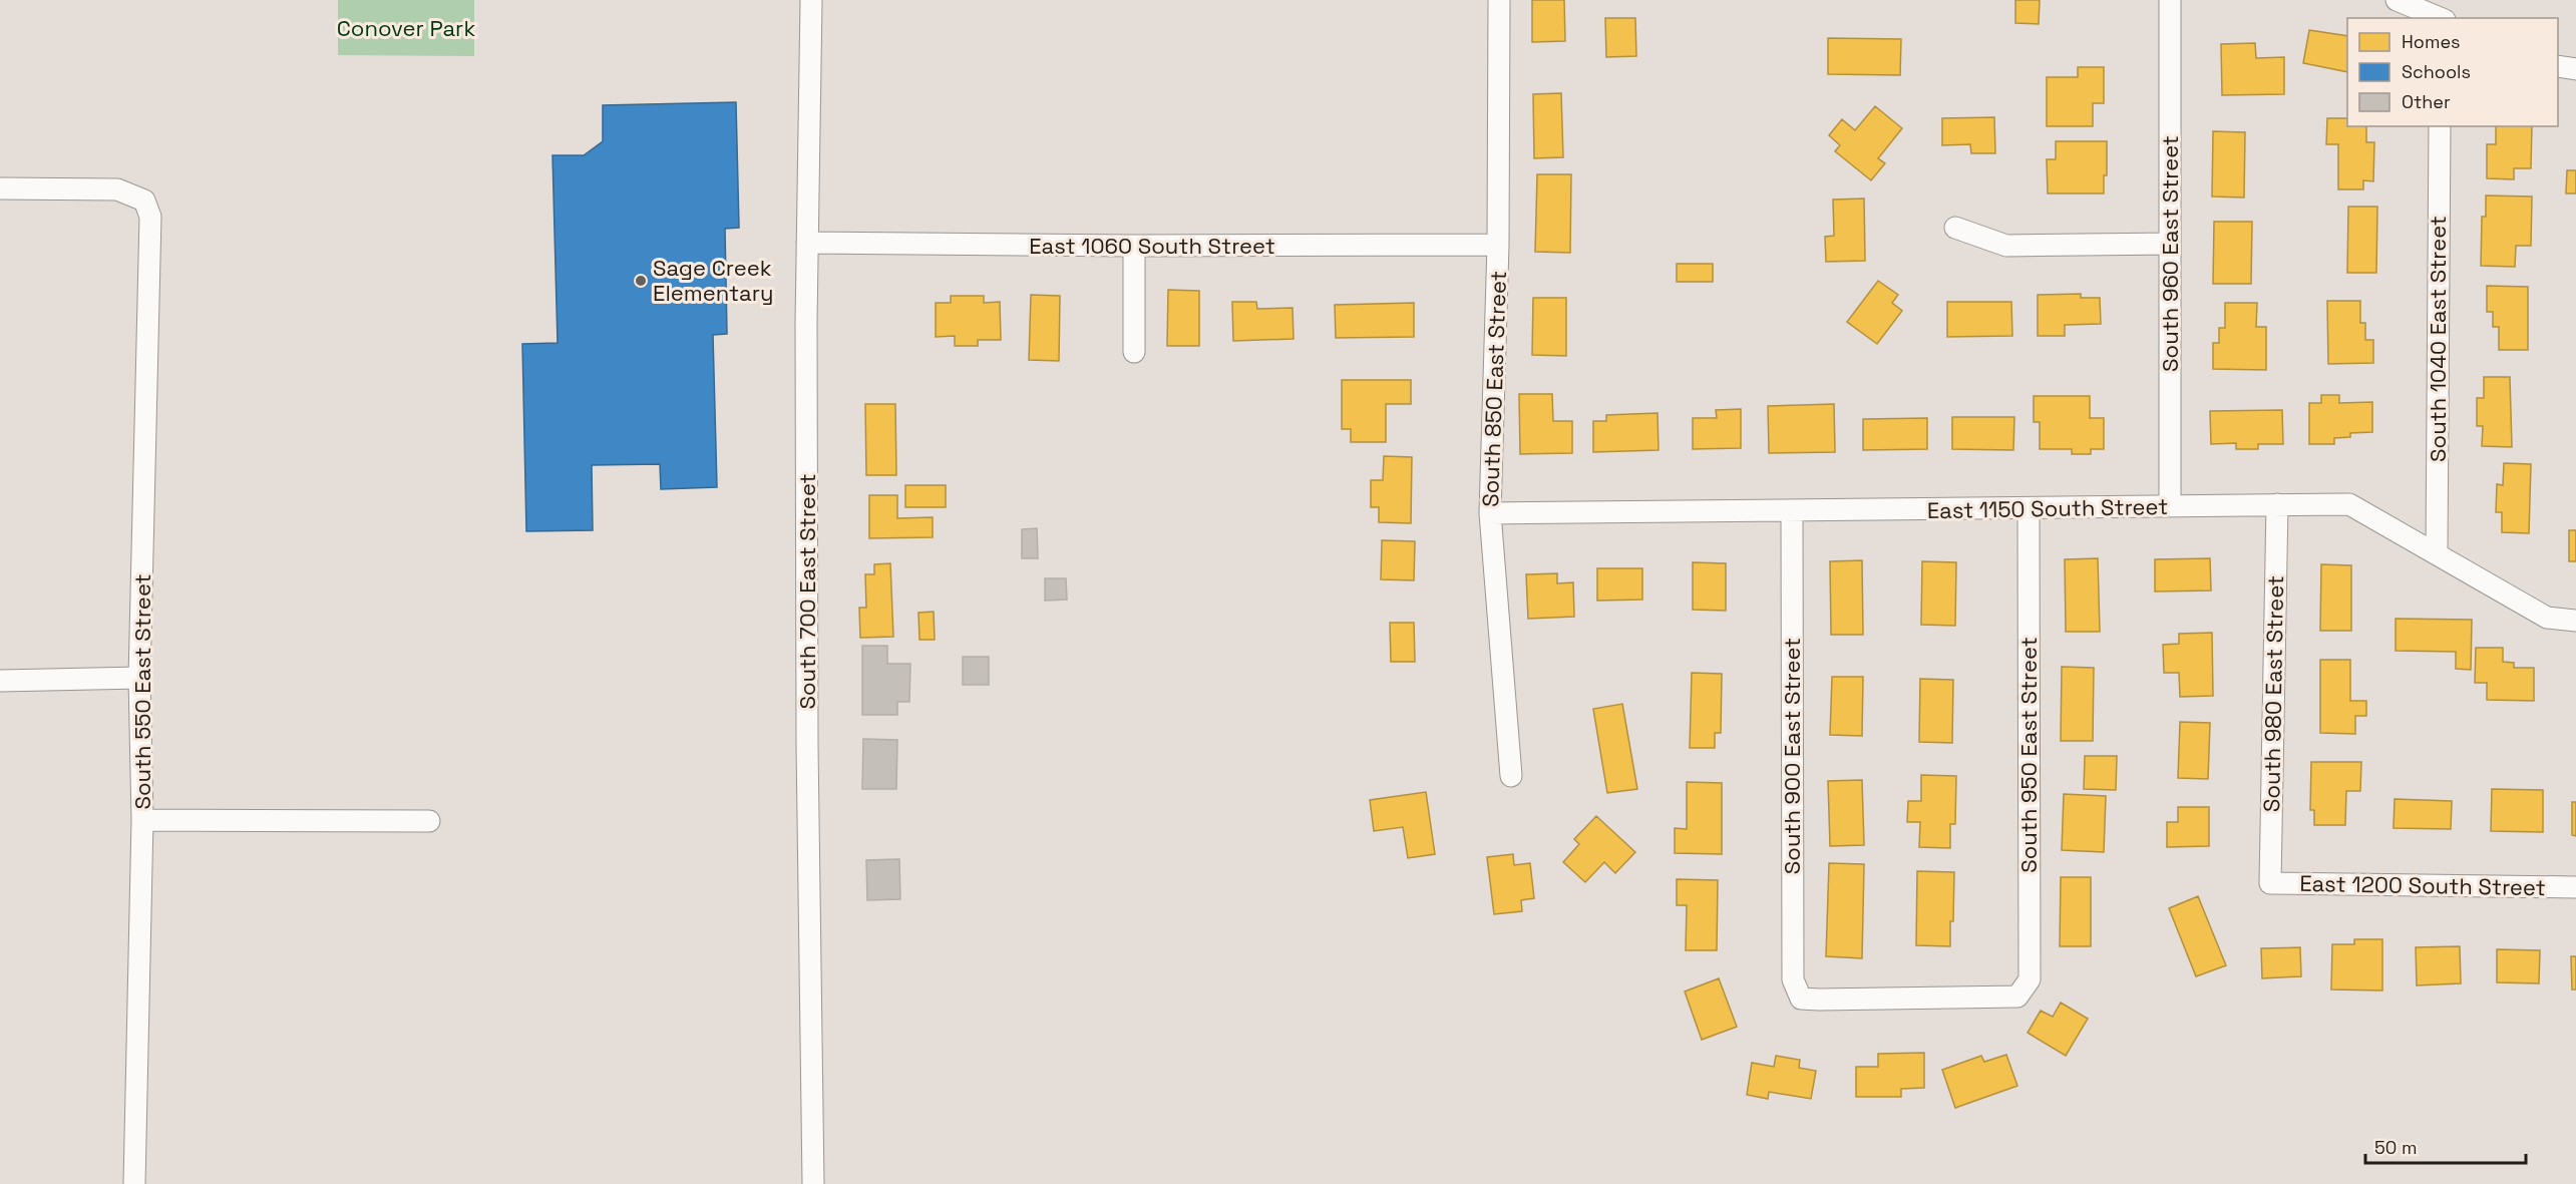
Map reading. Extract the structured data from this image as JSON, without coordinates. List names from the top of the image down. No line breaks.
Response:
{"streets":{"street":["East 1060 South Street","South 960 East Street","South 1040 East Street","South 850 East Street","East 1150 South Street","South 700 East Street","South 550 East Street","South 980 East Street","South 950 East Street","South 900 East Street","East 1200 South Street"]},"crossings":[["East 1060 South Street","South 850 East Street"],["East 1060 South Street","South 700 East Street"],["South 960 East Street","East 1150 South Street"],["South 1040 East Street","East 1150 South Street"],["South 850 East Street","East 1150 South Street"],["East 1150 South Street","South 980 East Street"],["East 1150 South Street","South 950 East Street"],["East 1150 South Street","South 900 East Street"],["South 980 East Street","East 1200 South Street"],["South 950 East Street","South 900 East Street"]],"parks":["Conover Park"],"places":["Sage Creek Elementary"],"legend":["Homes","Schools","Other"],"scale_bar":"50 m"}
